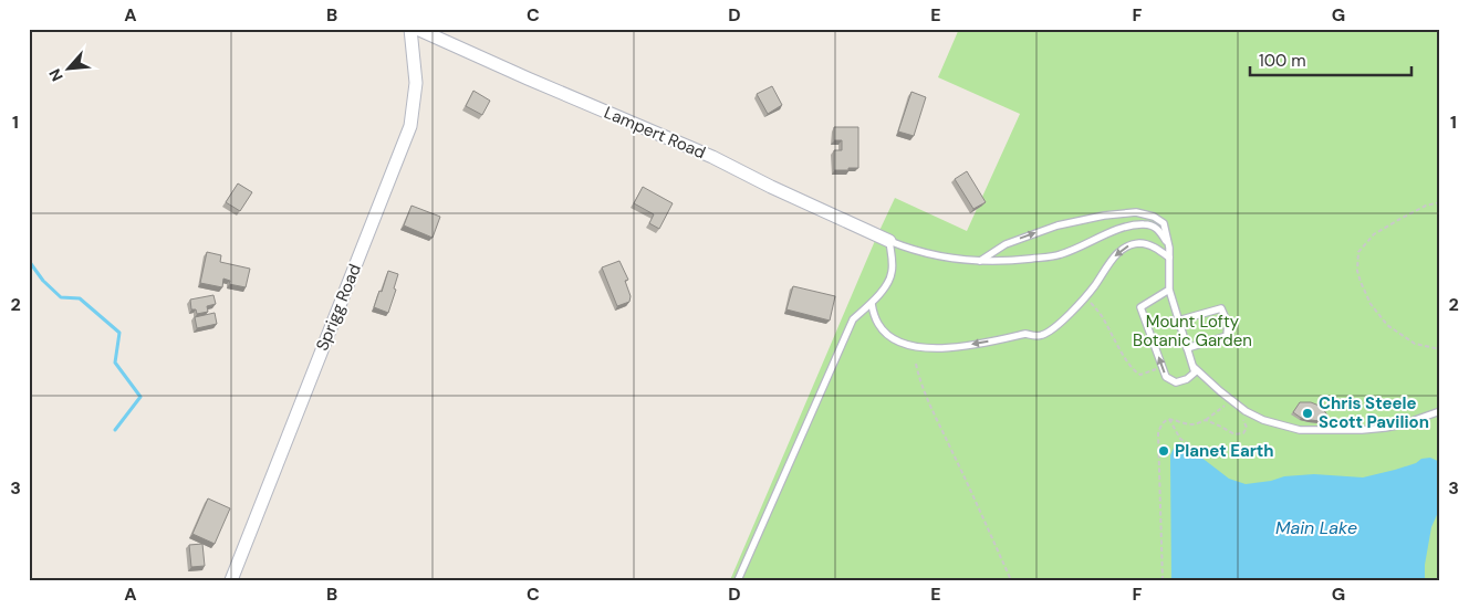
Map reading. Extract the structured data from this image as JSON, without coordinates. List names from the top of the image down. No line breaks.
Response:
{"streets":{"street":["Lampert Road","Sprigg Road"]},"water":["Main Lake"],"parks":["Mount Lofty Botanic Garden"],"places":["Chris Steele Scott Pavilion","Planet Earth"],"scale_bar":"100 m","north":"bottom left","grid":{"columns":["A","B","C","D","E","F","G"],"rows":["1","2","3"]}}
